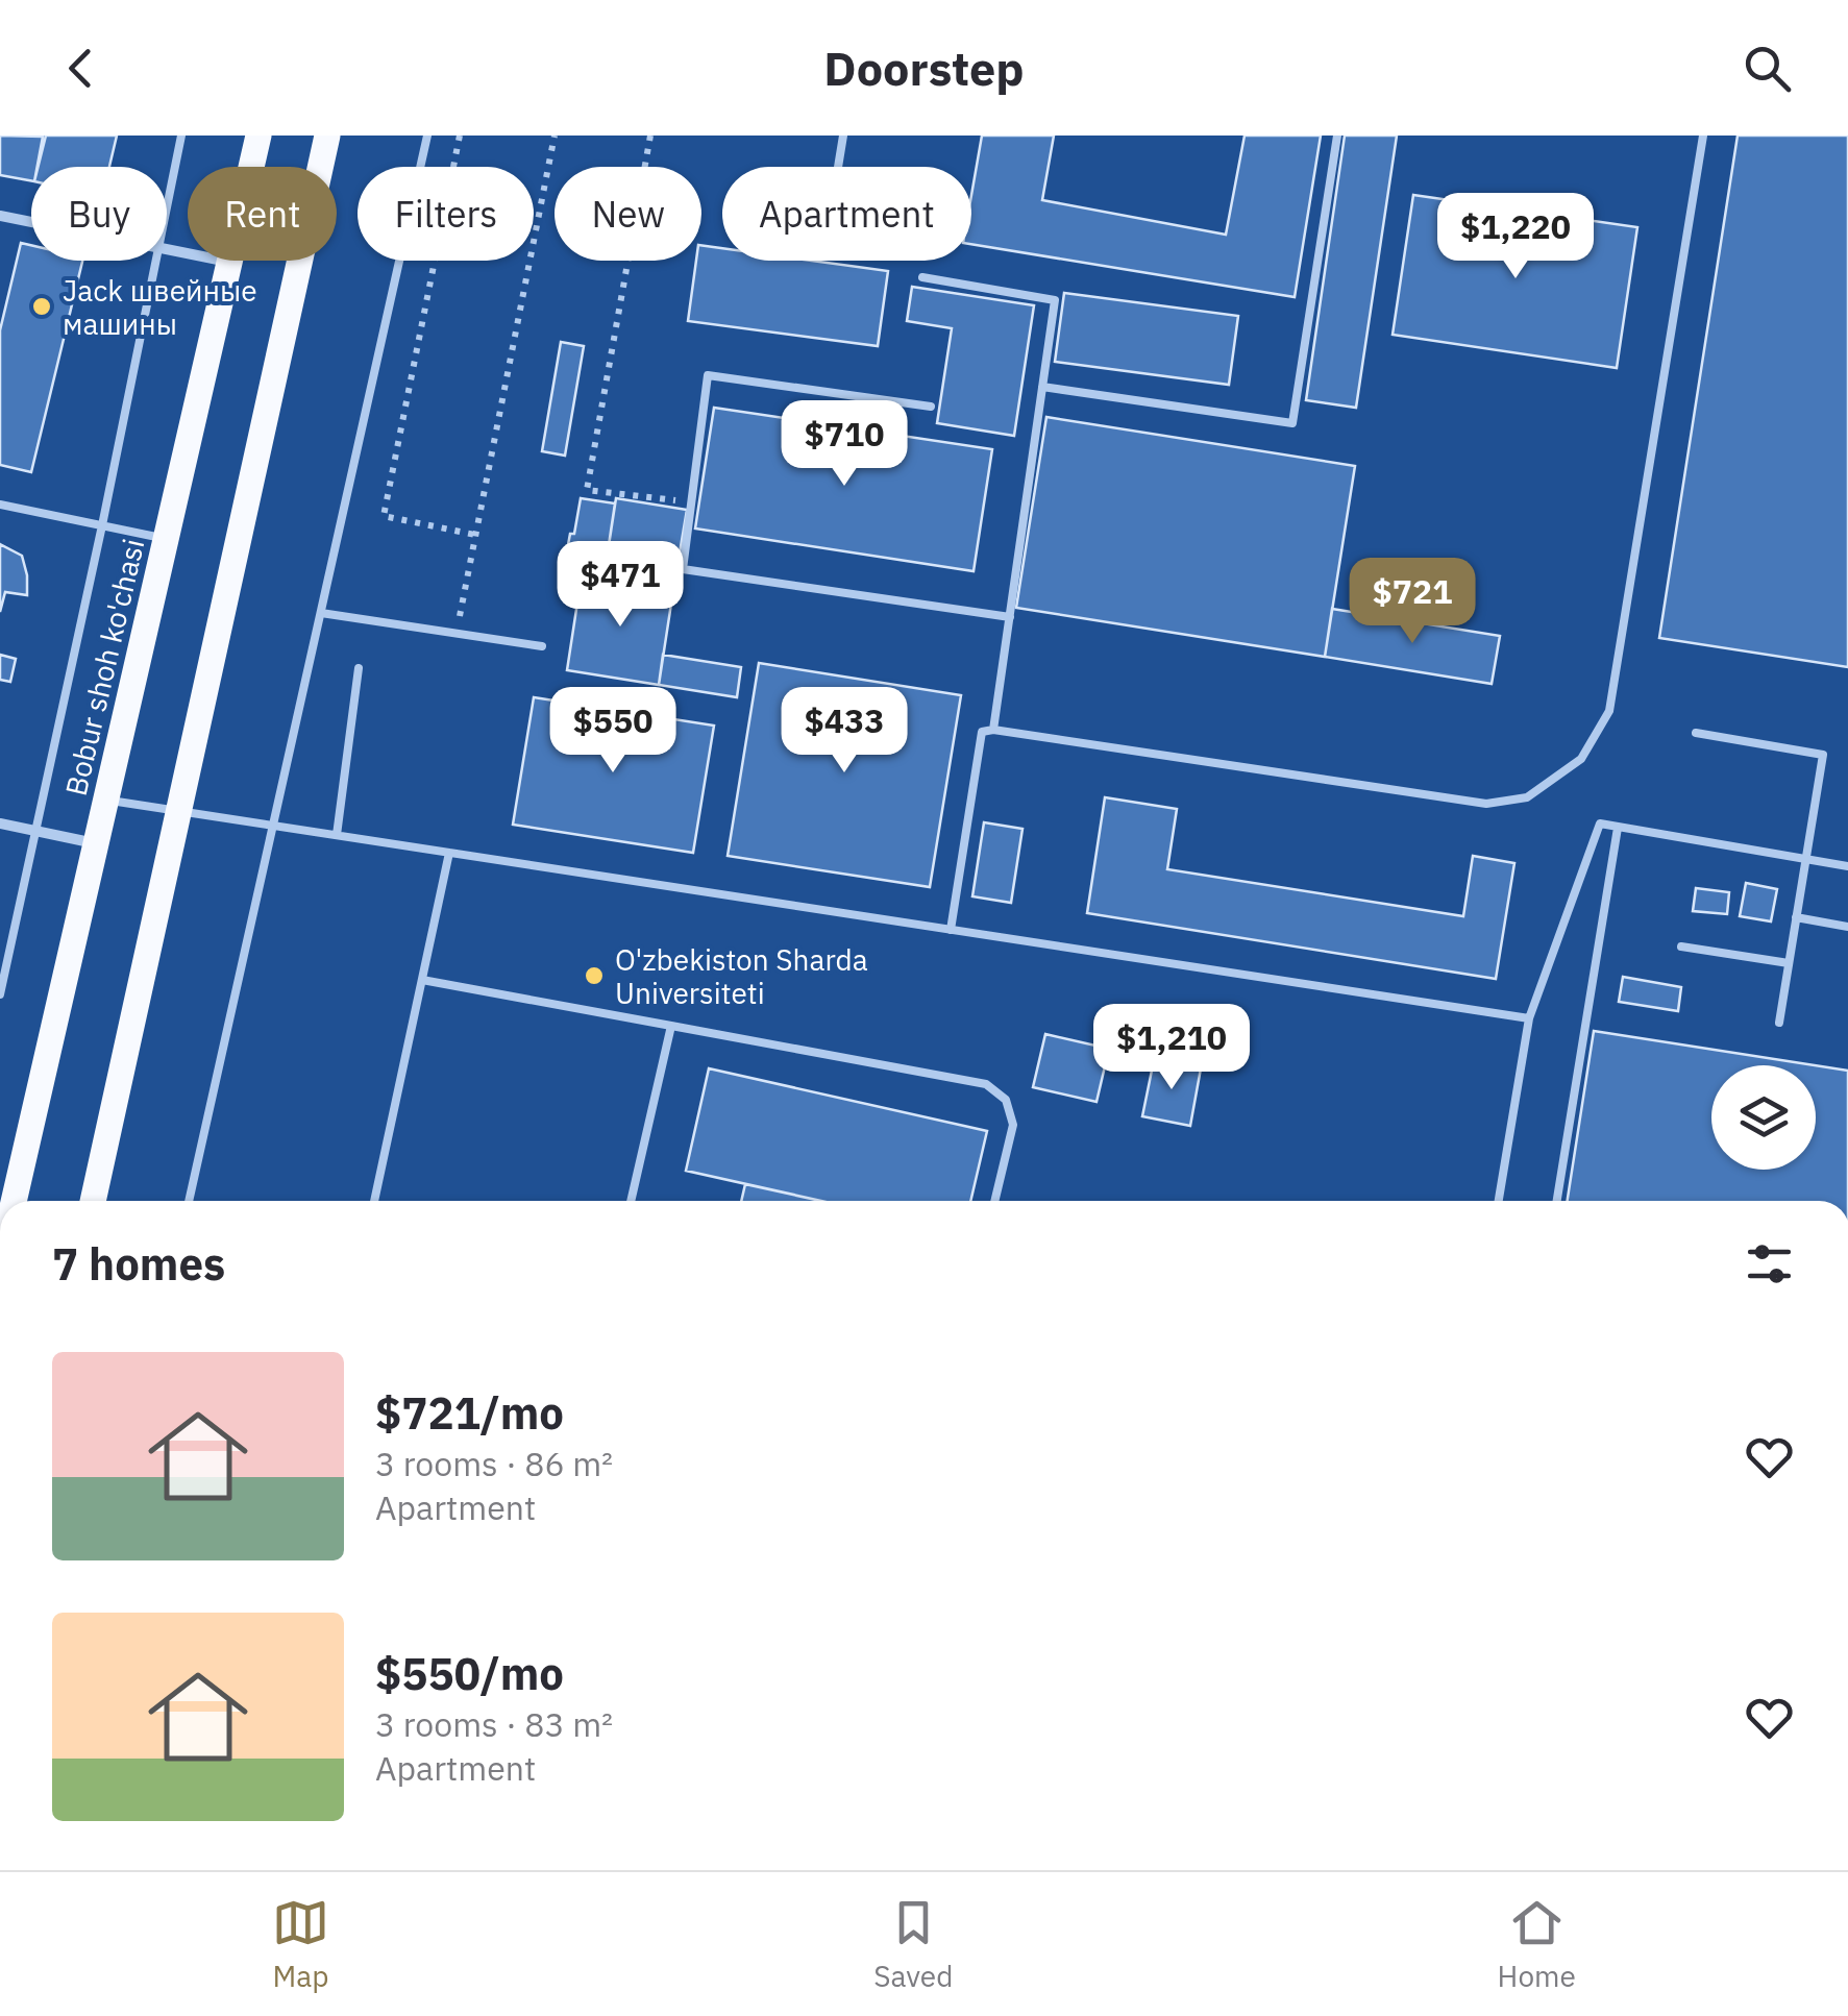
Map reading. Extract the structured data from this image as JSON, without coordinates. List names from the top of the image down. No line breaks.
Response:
{"streets":{"main road":["Bobur shoh ko'chasi"]},"places":["Jack швейные машины","O'zbekiston Sharda Universiteti"],"page":{"header":"Doorstep","chip":["Buy","Rent","Filters","New","Apartment"],"price":["$1,220","$710","$471","$721","$550","$433","$1,210"],"heading":"7 homes","list":[{"name":"$721/mo","note":"3 rooms · 86 m² · Apartment"},{"name":"$550/mo","note":"3 rooms · 83 m² · Apartment"}],"tabs":["Map","Saved","Home"]}}
